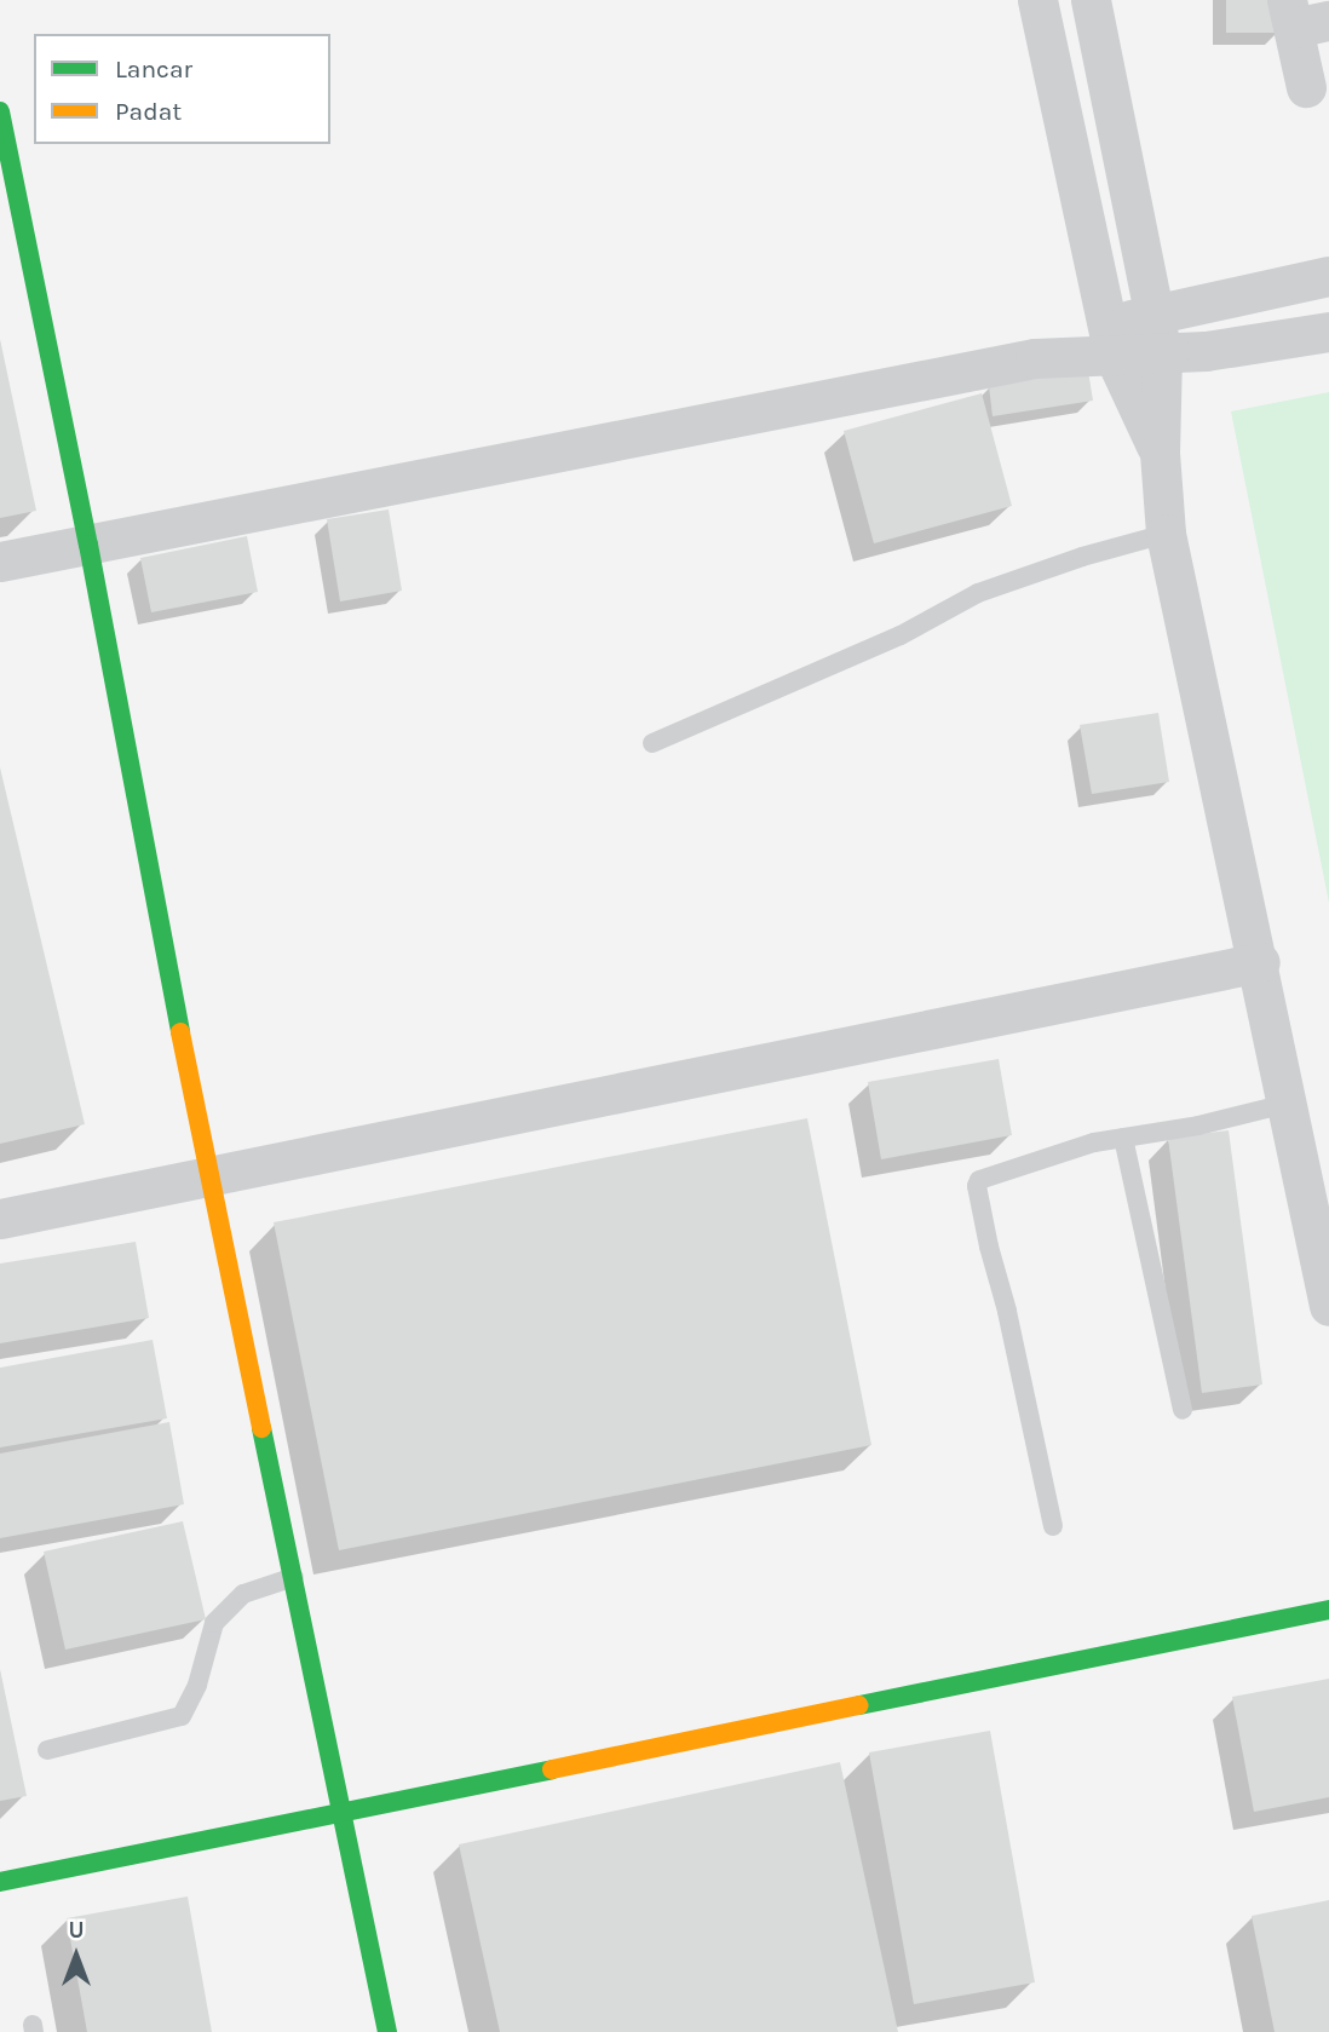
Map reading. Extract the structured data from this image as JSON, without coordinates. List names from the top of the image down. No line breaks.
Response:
{"legend":["Lancar","Padat"],"north":"top"}
